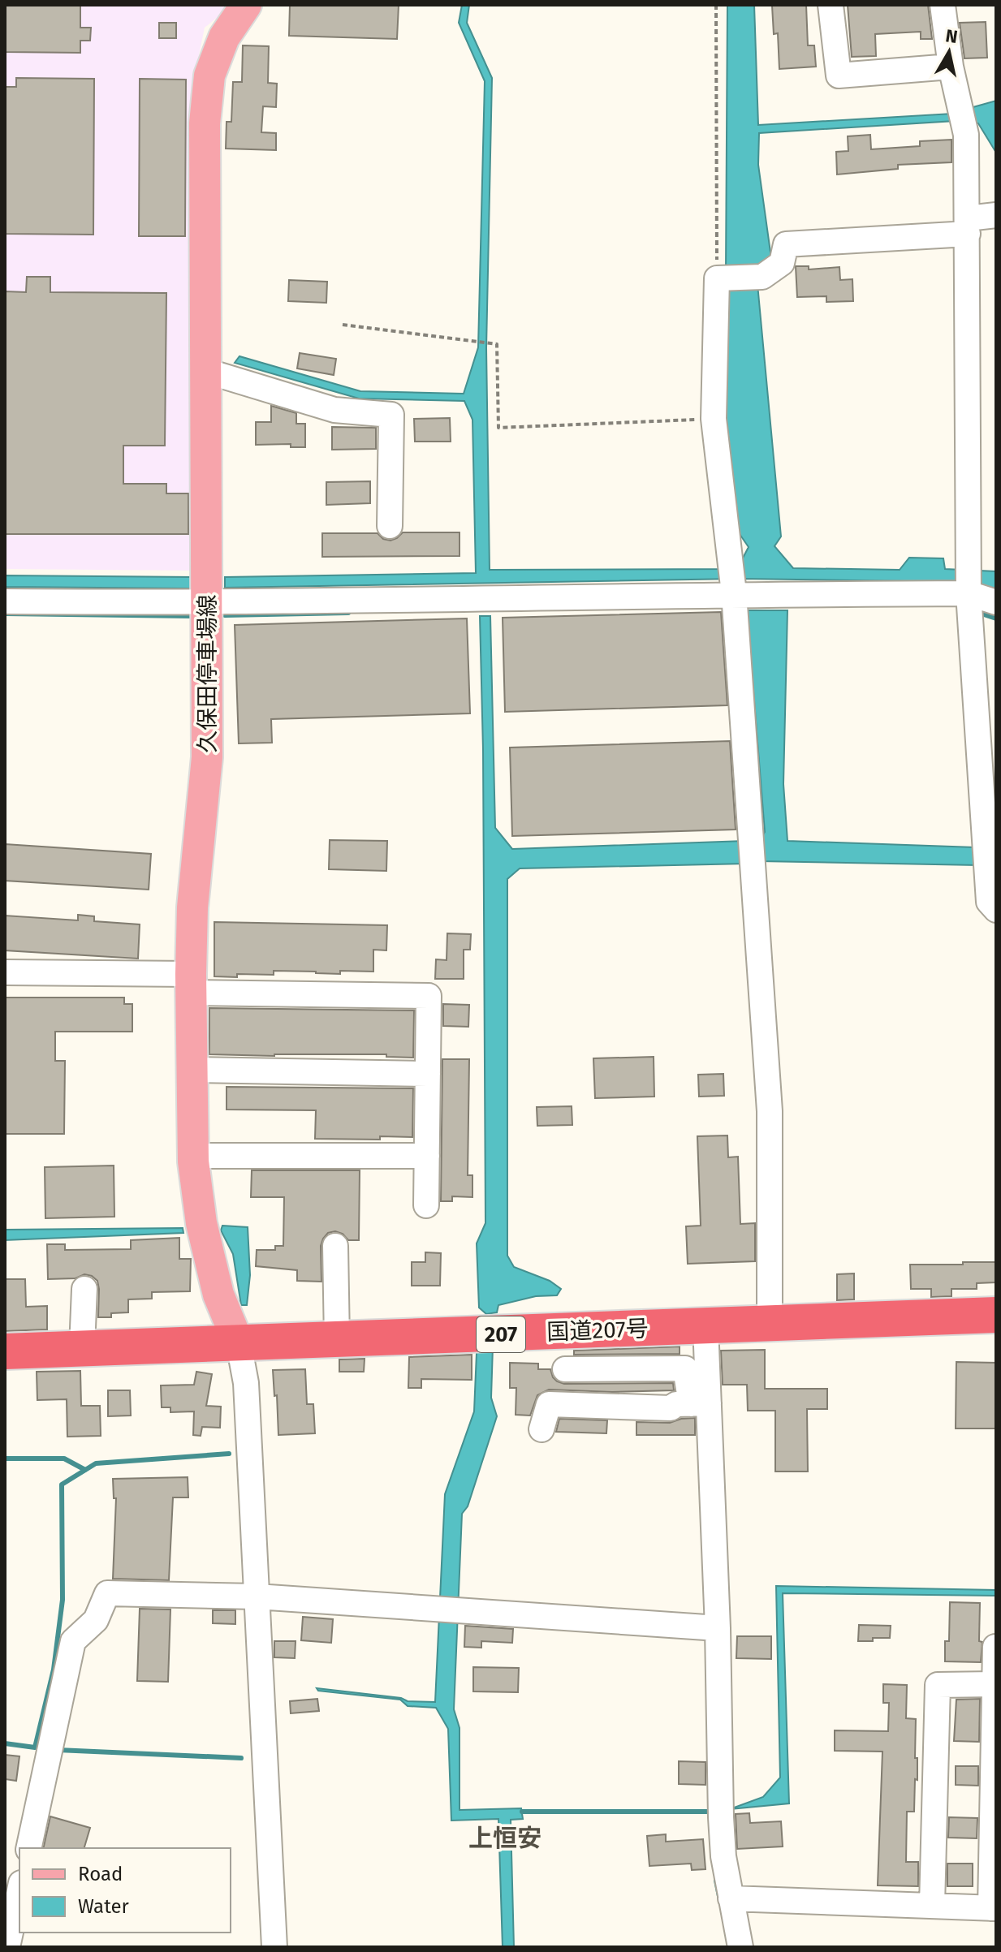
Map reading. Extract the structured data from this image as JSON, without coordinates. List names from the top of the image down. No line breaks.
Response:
{"streets":{"highway":["国道207号","207"],"main road":["久保田停車場線"]},"crossings":[["久保田停車場線","国道207号"]],"districts":["上恒安"],"legend":["Road","Water"],"north":"top"}
